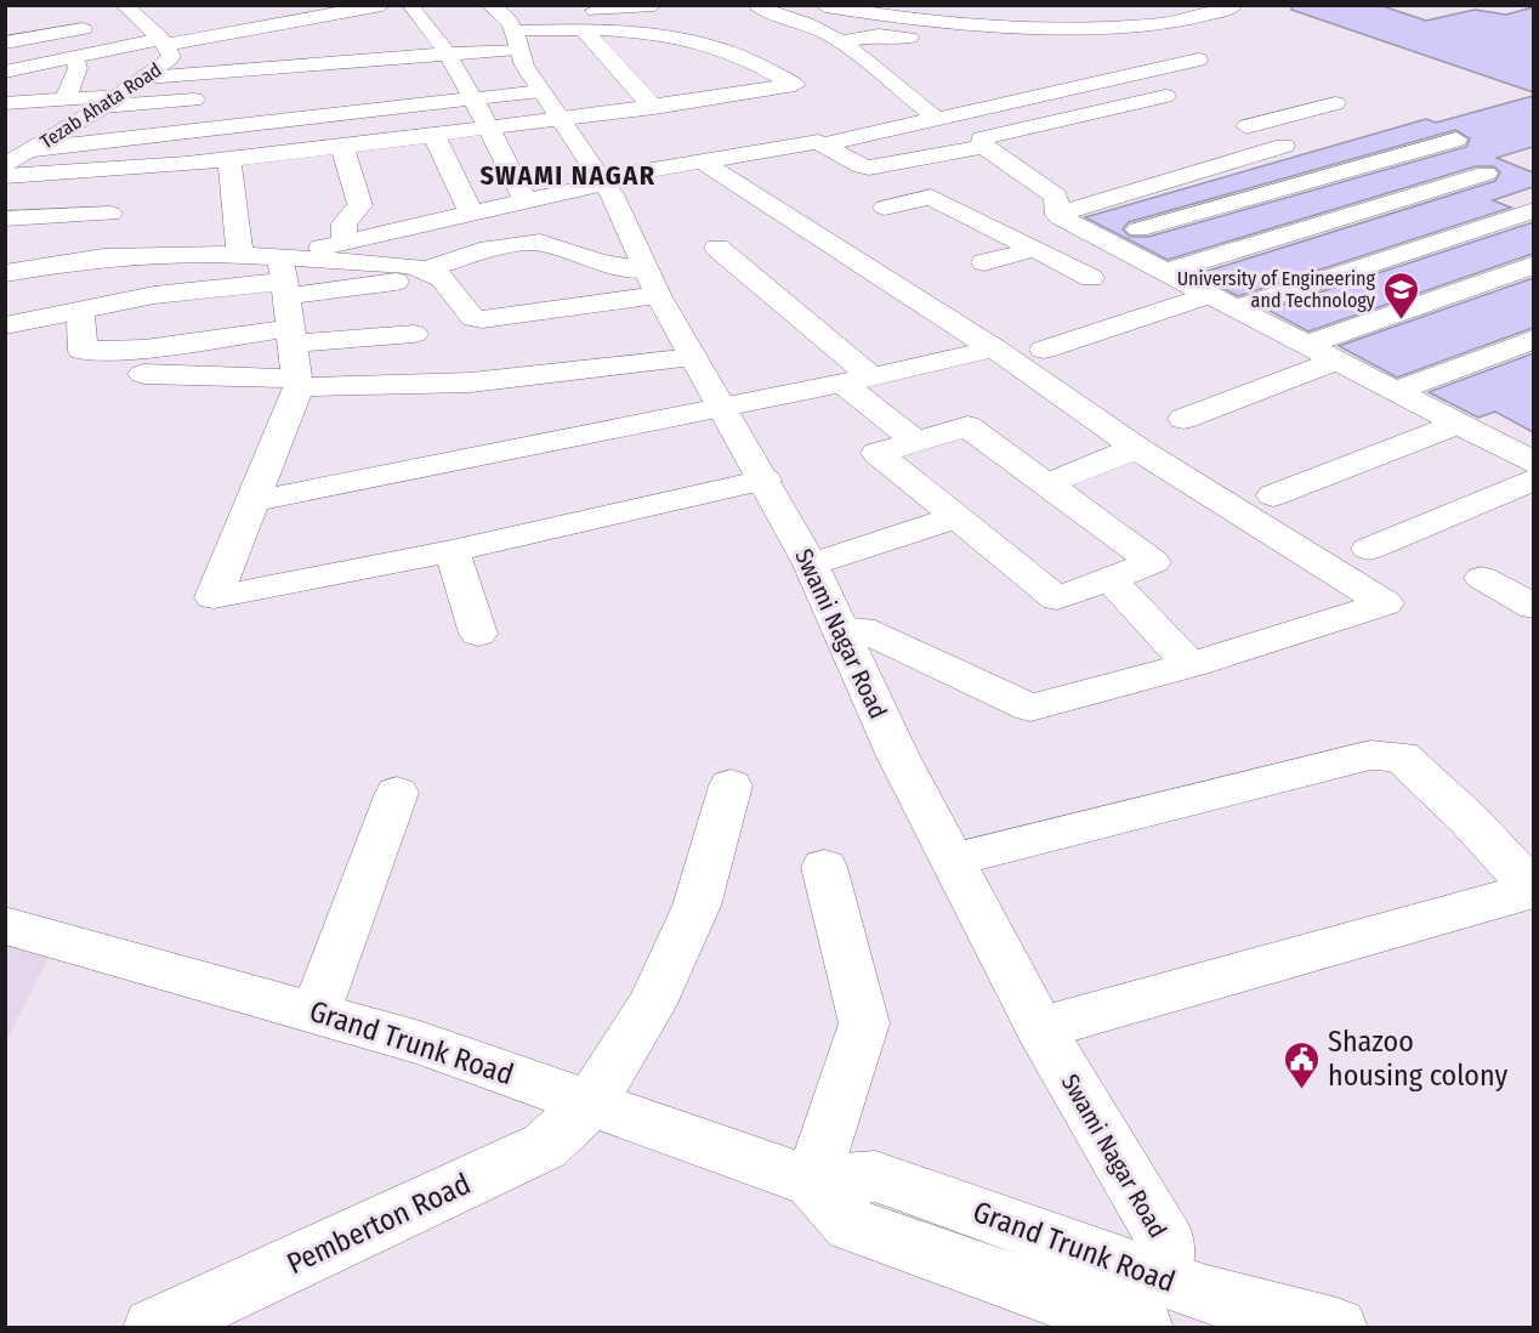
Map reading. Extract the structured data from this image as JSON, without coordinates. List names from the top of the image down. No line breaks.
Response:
{"streets":{"street":["Tezab Ahata Road","Swami Nagar Road","Grand Trunk Road","Pemberton Road"]},"crossings":[["Swami Nagar Road","Grand Trunk Road"],["Grand Trunk Road","Pemberton Road"]],"districts":["SWAMI NAGAR"],"places":{"school or university":["University of Engineering and Technology"],"public building":["Shazoo housing colony"]}}
